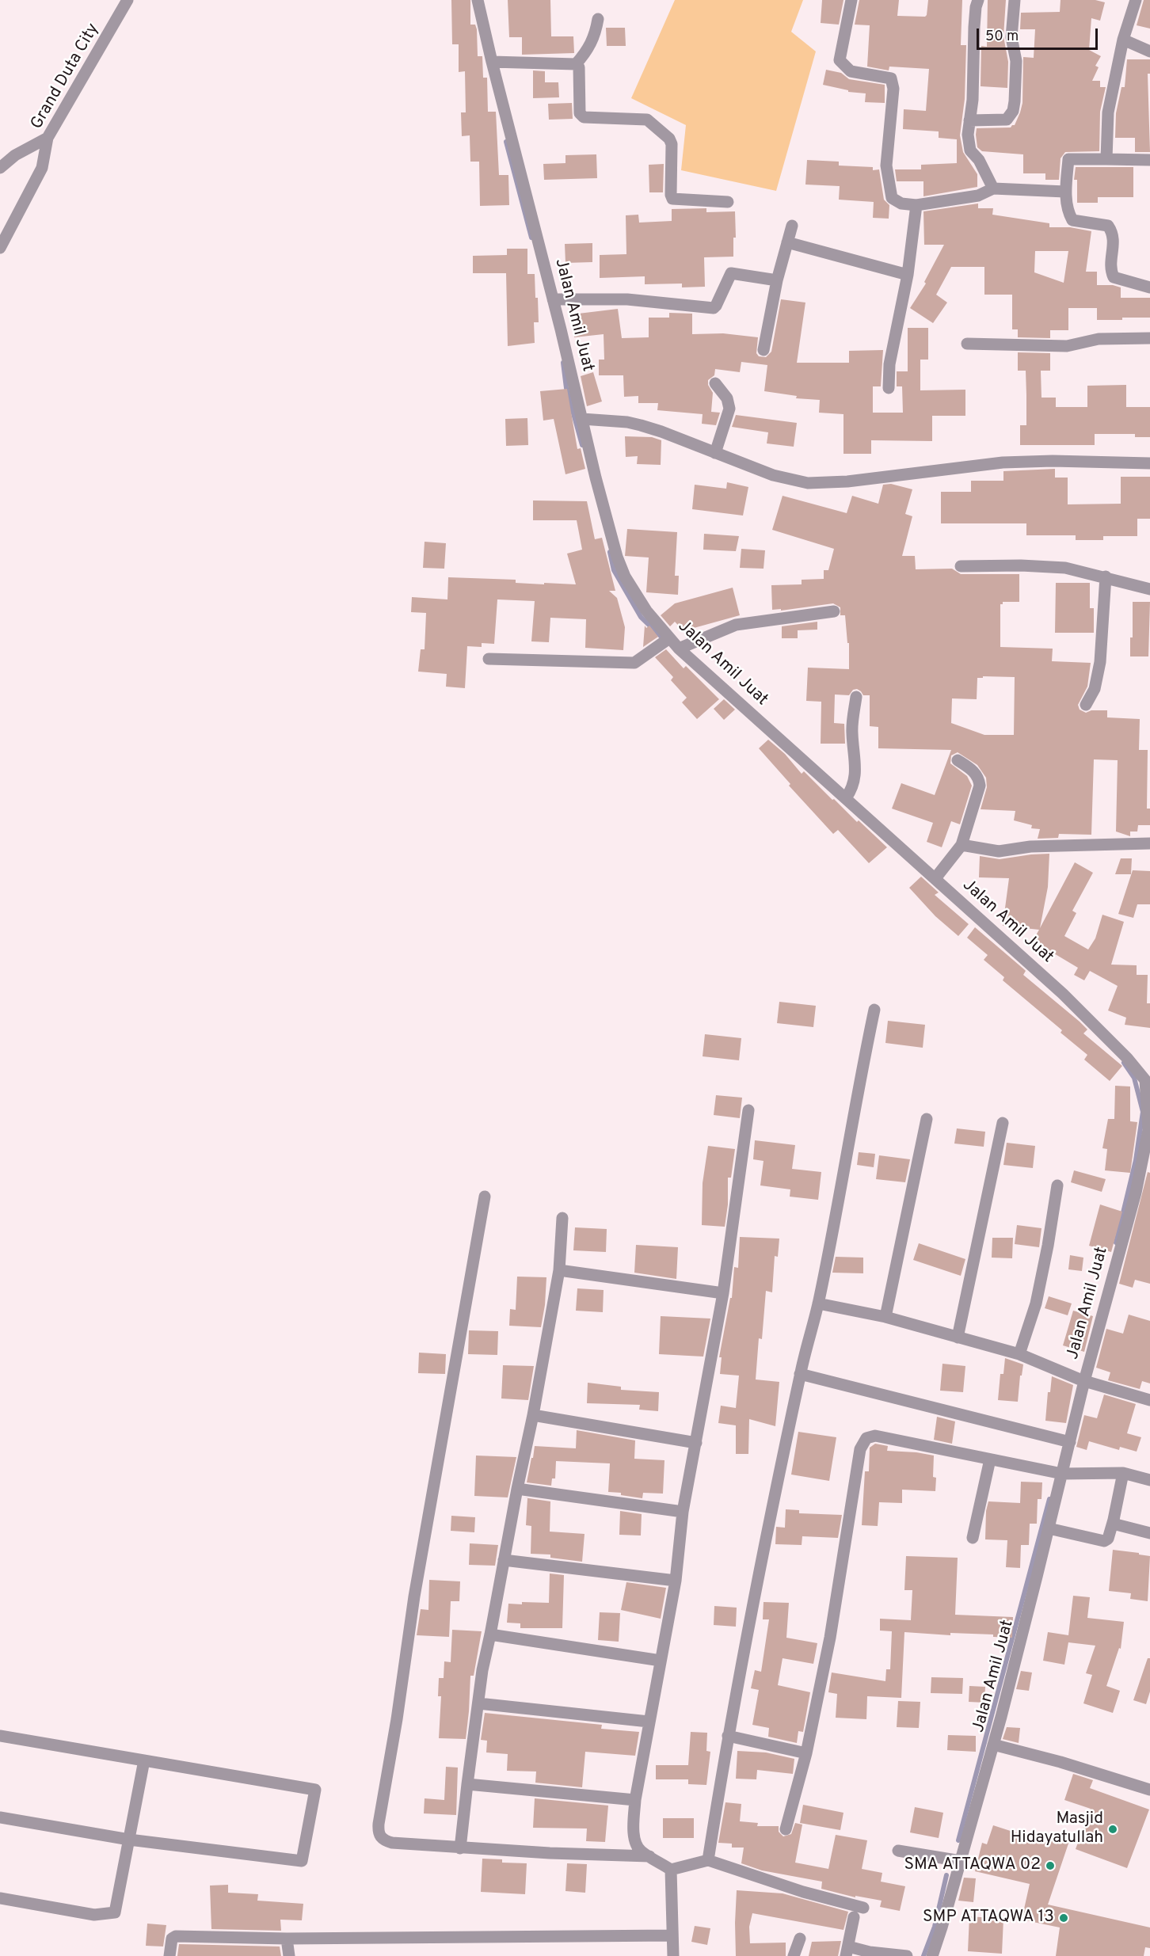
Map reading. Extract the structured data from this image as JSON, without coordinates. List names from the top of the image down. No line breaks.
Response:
{"streets":{"street":["Grand Duta City","Jalan Amil Juat"]},"places":["Masjid Hidayatullah","SMA ATTAQWA 02","SMP ATTAQWA 13"],"scale_bar":"50 m"}
